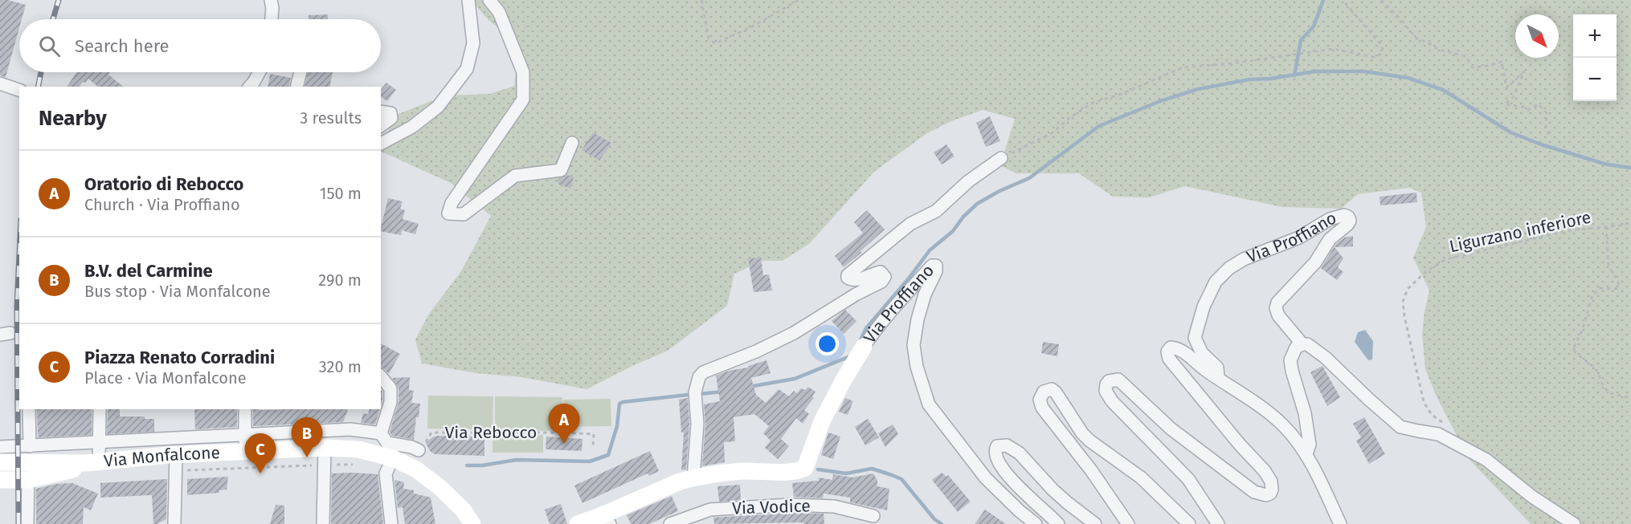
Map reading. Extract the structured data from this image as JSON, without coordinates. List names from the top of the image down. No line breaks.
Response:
{"streets":{"main road":["Via Proffiano","Via Monfalcone"],"street":["Via Vodice"],"path":["Ligurzano inferiore","Via Rebocco"]},"crossings":[["Ligurzano inferiore","Via Proffiano"]],"north":"bottom right","page":{"map_buttons":["+","−"],"search":"Search here","heading":["Nearby","3 results"],"list":[{"mark":"A","name":"Oratorio di Rebocco","note":"Church · Via Proffiano","value":"150 m"},{"mark":"B","name":"B.V. del Carmine","note":"Bus stop · Via Monfalcone","value":"290 m"},{"mark":"C","name":"Piazza Renato Corradini","note":"Place · Via Monfalcone","value":"320 m"}],"pins":["A","B","C"]}}
